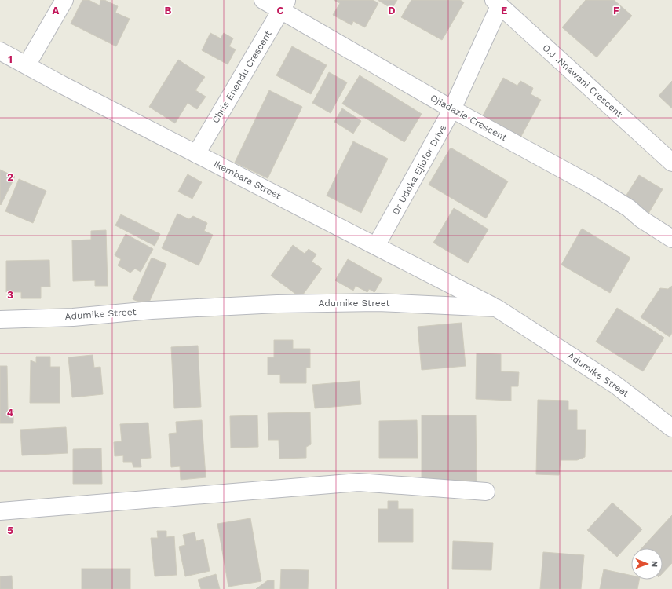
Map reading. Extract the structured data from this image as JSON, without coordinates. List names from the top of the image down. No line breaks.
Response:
{"streets":{"street":["Chris Enendu Crescent","O.J .Nnawani Crescent","Ojiadazie Crescent","Dr Udoka Ejiofor Drive","Ikembara Street","Adumike Street"]},"crossings":[["Chris Enendu Crescent","Ojiadazie Crescent"],["Chris Enendu Crescent","Ikembara Street"],["O.J .Nnawani Crescent","Dr Udoka Ejiofor Drive"],["Ojiadazie Crescent","Dr Udoka Ejiofor Drive"],["Dr Udoka Ejiofor Drive","Ikembara Street"],["Ikembara Street","Adumike Street"]],"north":"right","grid":{"columns":["A","B","C","D","E","F"],"rows":["1","2","3","4","5"]}}
